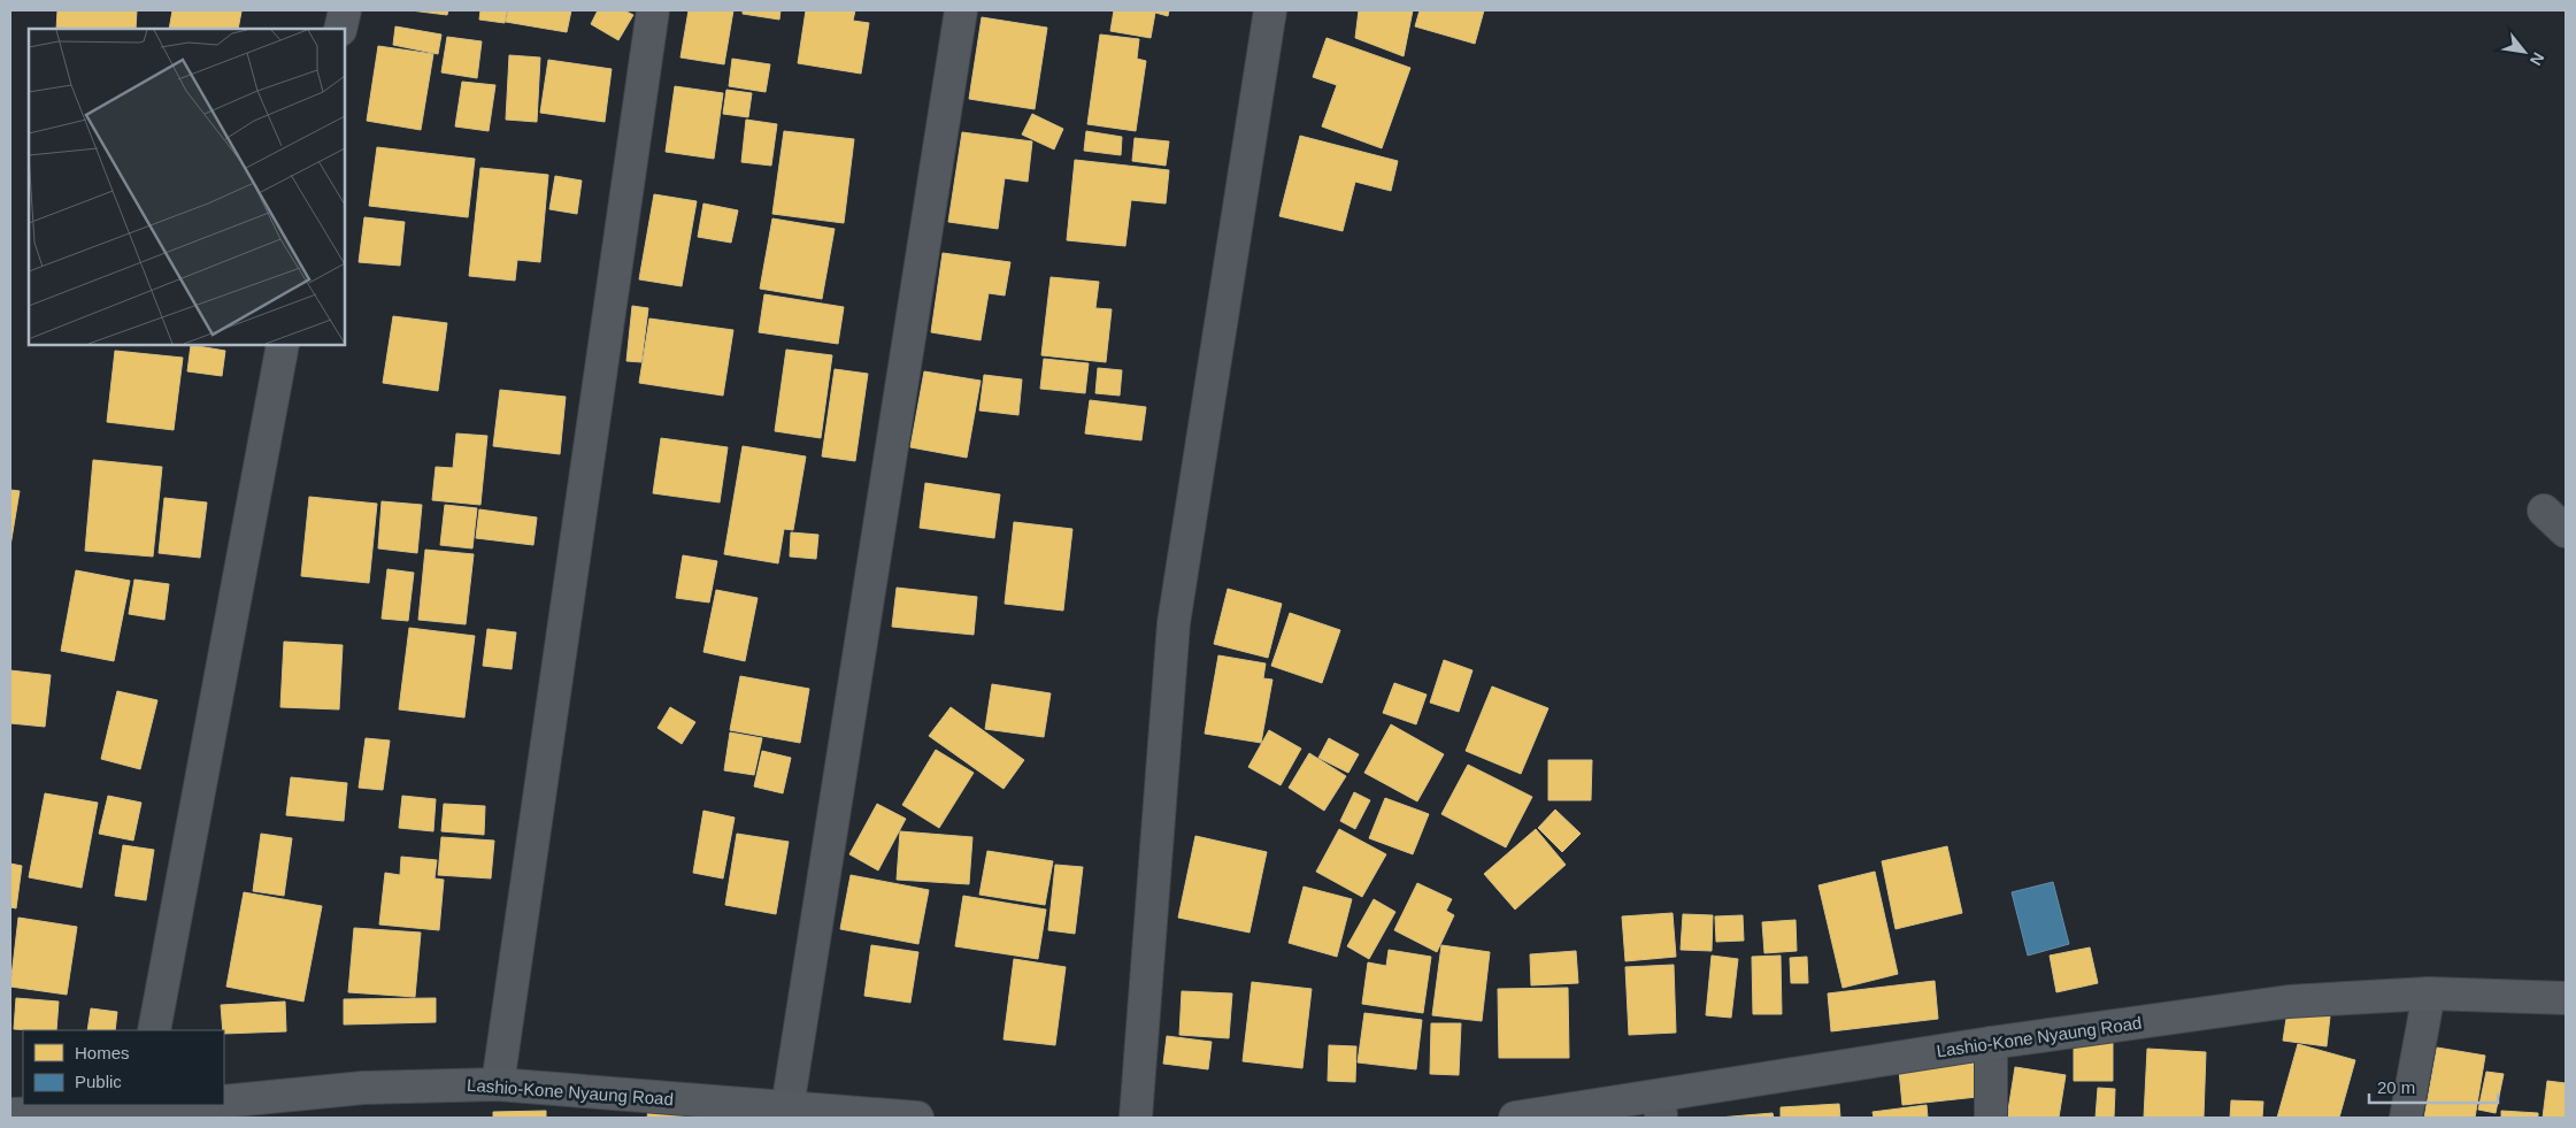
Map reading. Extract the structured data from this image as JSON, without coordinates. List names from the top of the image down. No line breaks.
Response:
{"streets":{"main road":["Lashio-Kone Nyaung Road"]},"legend":["Homes","Public"],"scale_bar":"20 m","north":"bottom right"}
